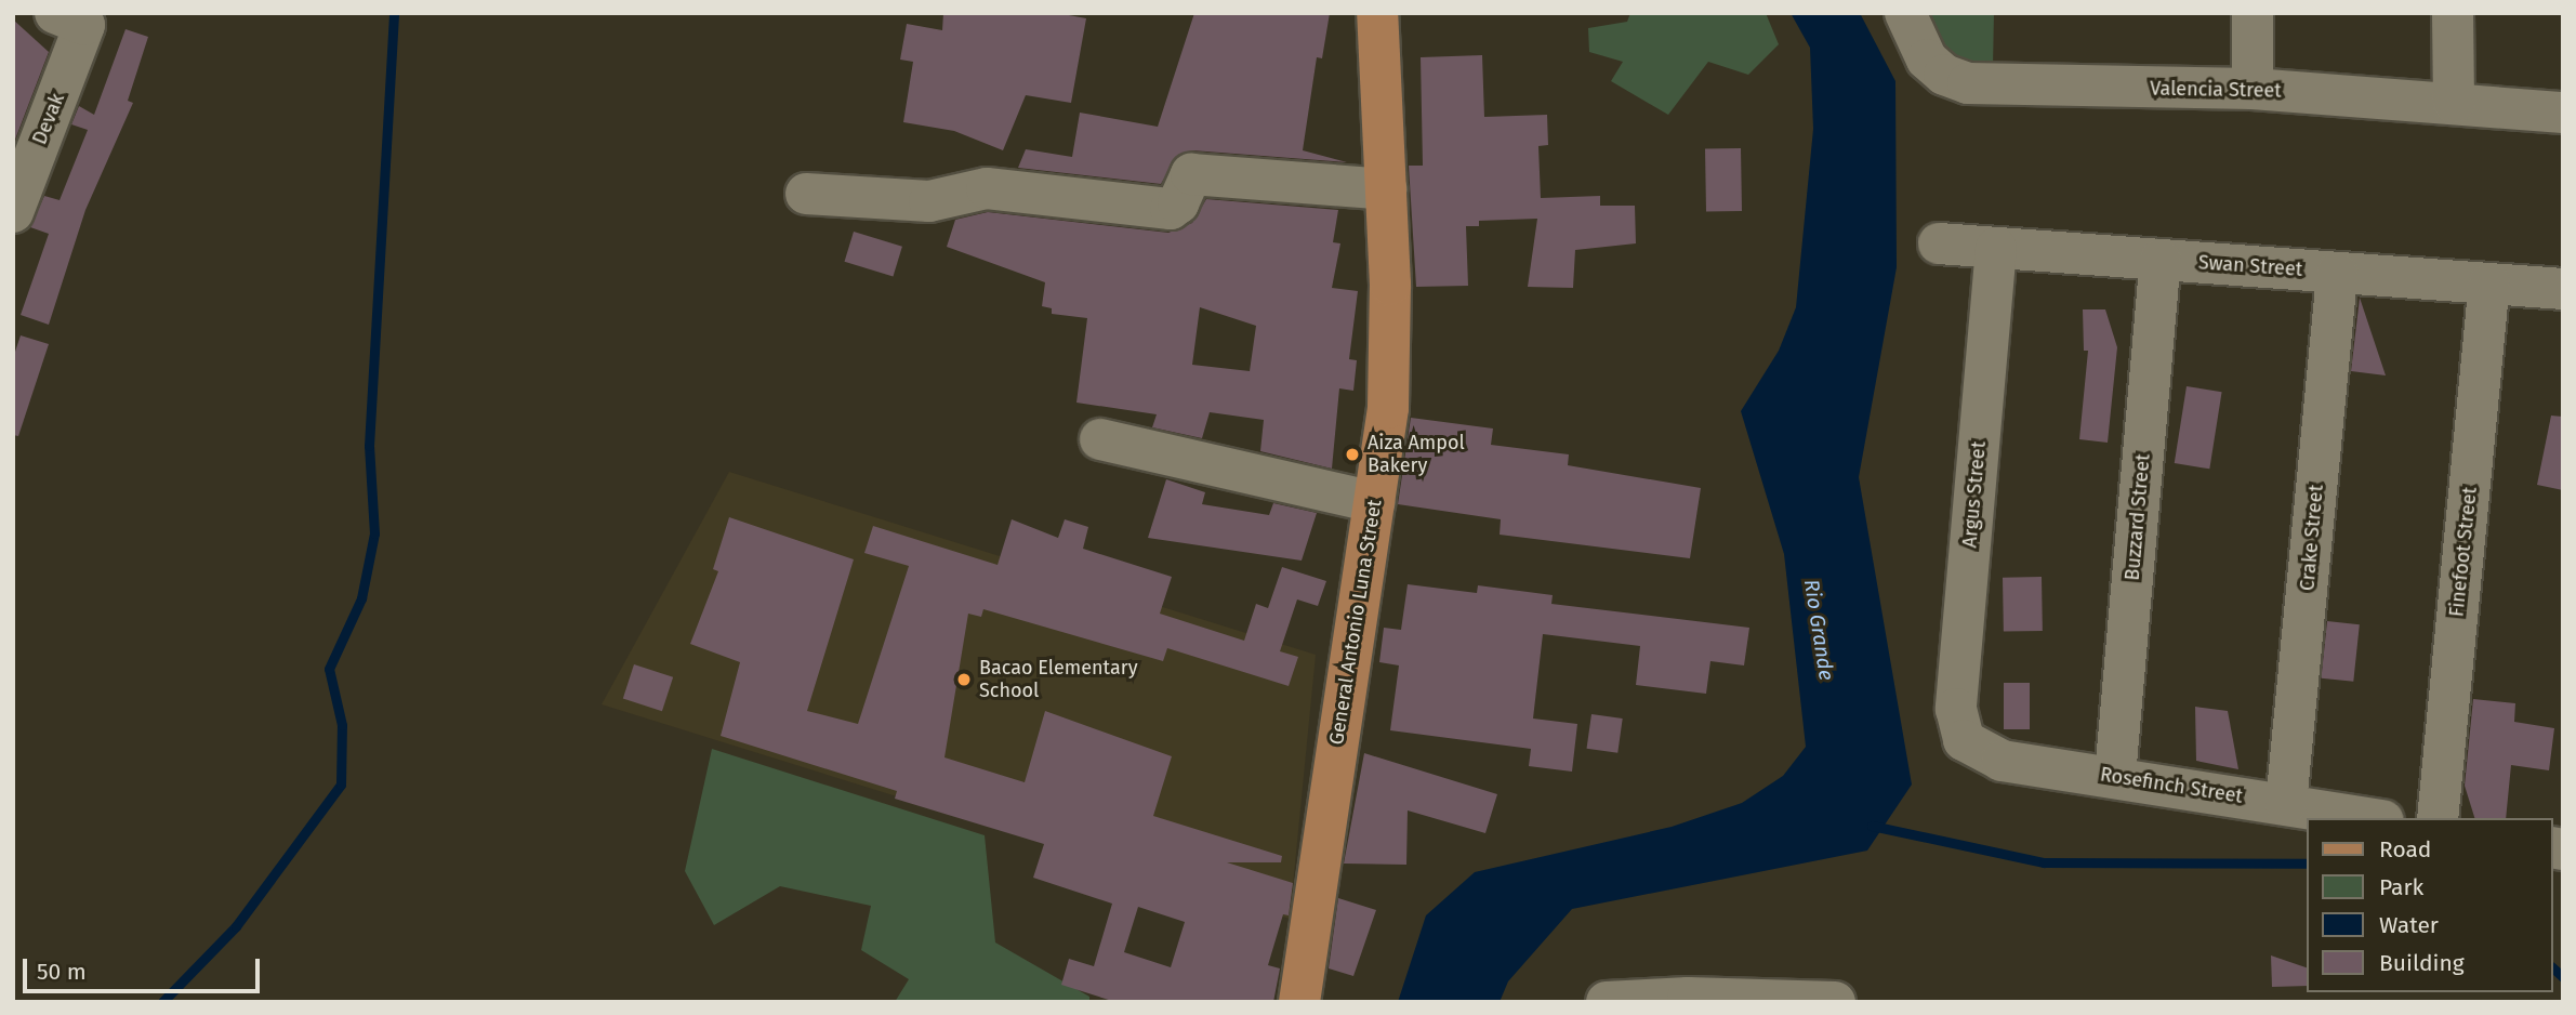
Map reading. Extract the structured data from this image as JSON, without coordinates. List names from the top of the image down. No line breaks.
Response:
{"streets":{"main road":["General Antonio Luna Street"],"street":["Valencia Street","Devak","Swan Street","Argus Street","Buzzard Street","Crake Street","Finefoot Street","Rosefinch Street"]},"crossings":[["Swan Street","Argus Street"],["Swan Street","Buzzard Street"],["Swan Street","Crake Street"],["Swan Street","Finefoot Street"],["Argus Street","Rosefinch Street"],["Buzzard Street","Rosefinch Street"],["Crake Street","Rosefinch Street"]],"water":["Rio Grande"],"places":["Aiza Ampol Bakery","Bacao Elementary School"],"legend":["Road","Park","Water","Building"],"scale_bar":"50 m"}
